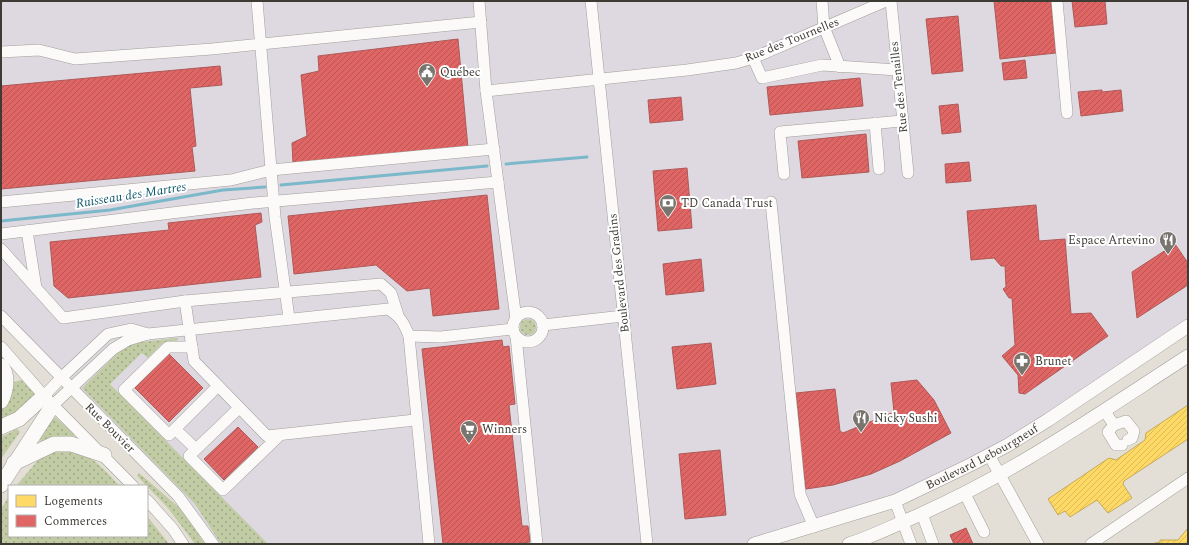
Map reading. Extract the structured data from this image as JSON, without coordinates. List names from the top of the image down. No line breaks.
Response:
{"streets":{"main road":["Boulevard Lebourgneuf"],"street":["Rue des Tournelles","Rue des Tenailles","Boulevard des Gradins","Rue Bouvier"]},"crossings":[["Rue des Tournelles","Boulevard des Gradins"]],"water":["Ruisseau des Martres"],"places":{"public building":["Québec"],"bank":["TD Canada Trust"],"restaurant":["Espace Artevino","Nicky Sushi"],"pharmacy":["Brunet"],"supermarket":["Winners"]},"legend":["Logements","Commerces"]}
